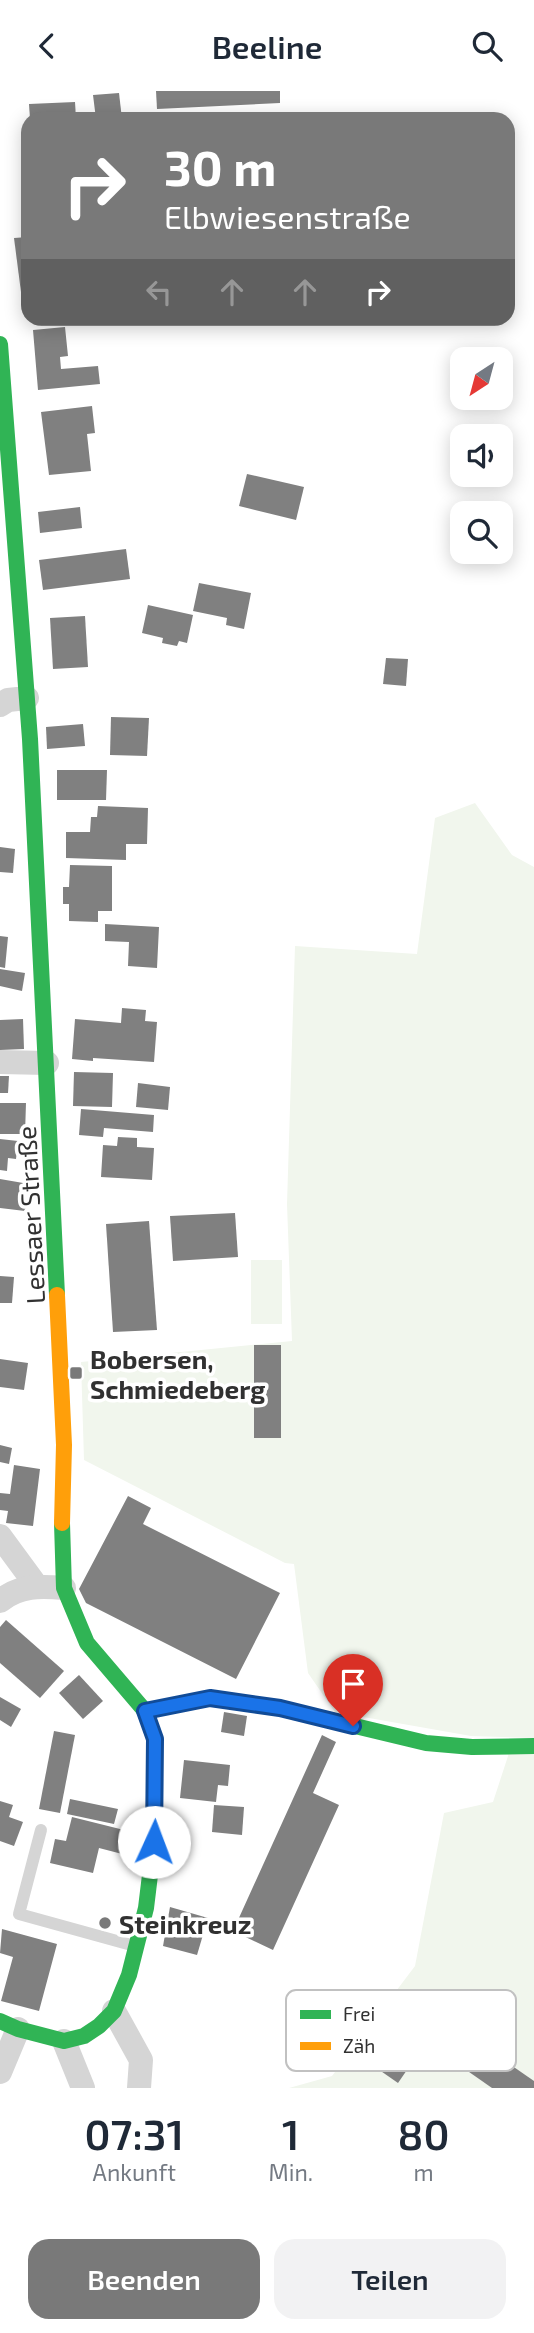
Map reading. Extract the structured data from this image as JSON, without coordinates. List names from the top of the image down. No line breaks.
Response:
{"streets":{"street":["Lessaer Straße"]},"places":{"transit":["Bobersen, Schmiedeberg"],"other":["Steinkreuz"]},"legend":["Frei","Zäh"],"north":"bottom left","page":{"header":"Beeline","turn":["30 m","Elbwiesenstraße"],"eta":["07:31","Ankunft","1","Min.","80","m"],"buttons":["Beenden","Teilen"]}}
